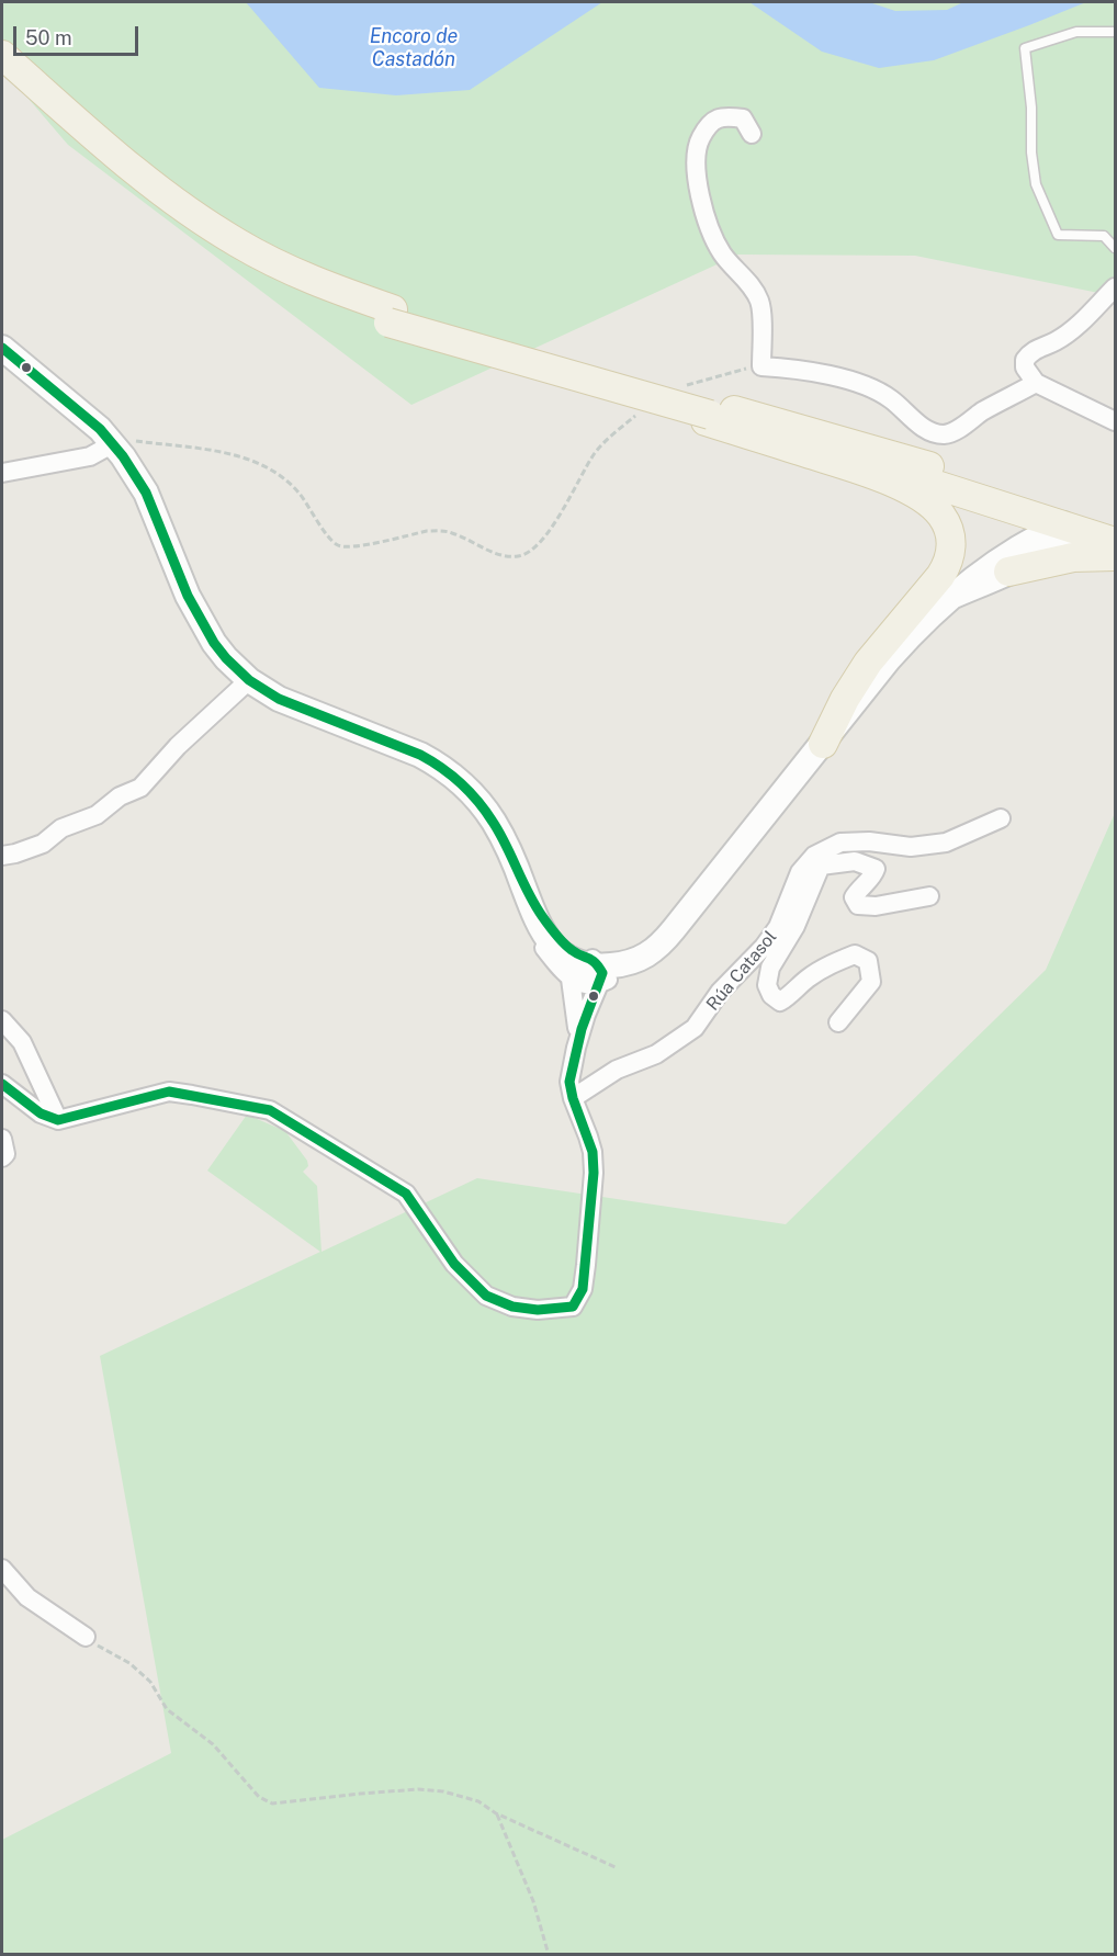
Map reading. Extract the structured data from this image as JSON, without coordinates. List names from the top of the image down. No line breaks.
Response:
{"streets":{"street":["Rúa Catasol"]},"water":["Encoro de Castadón"],"scale_bar":"50 m"}
